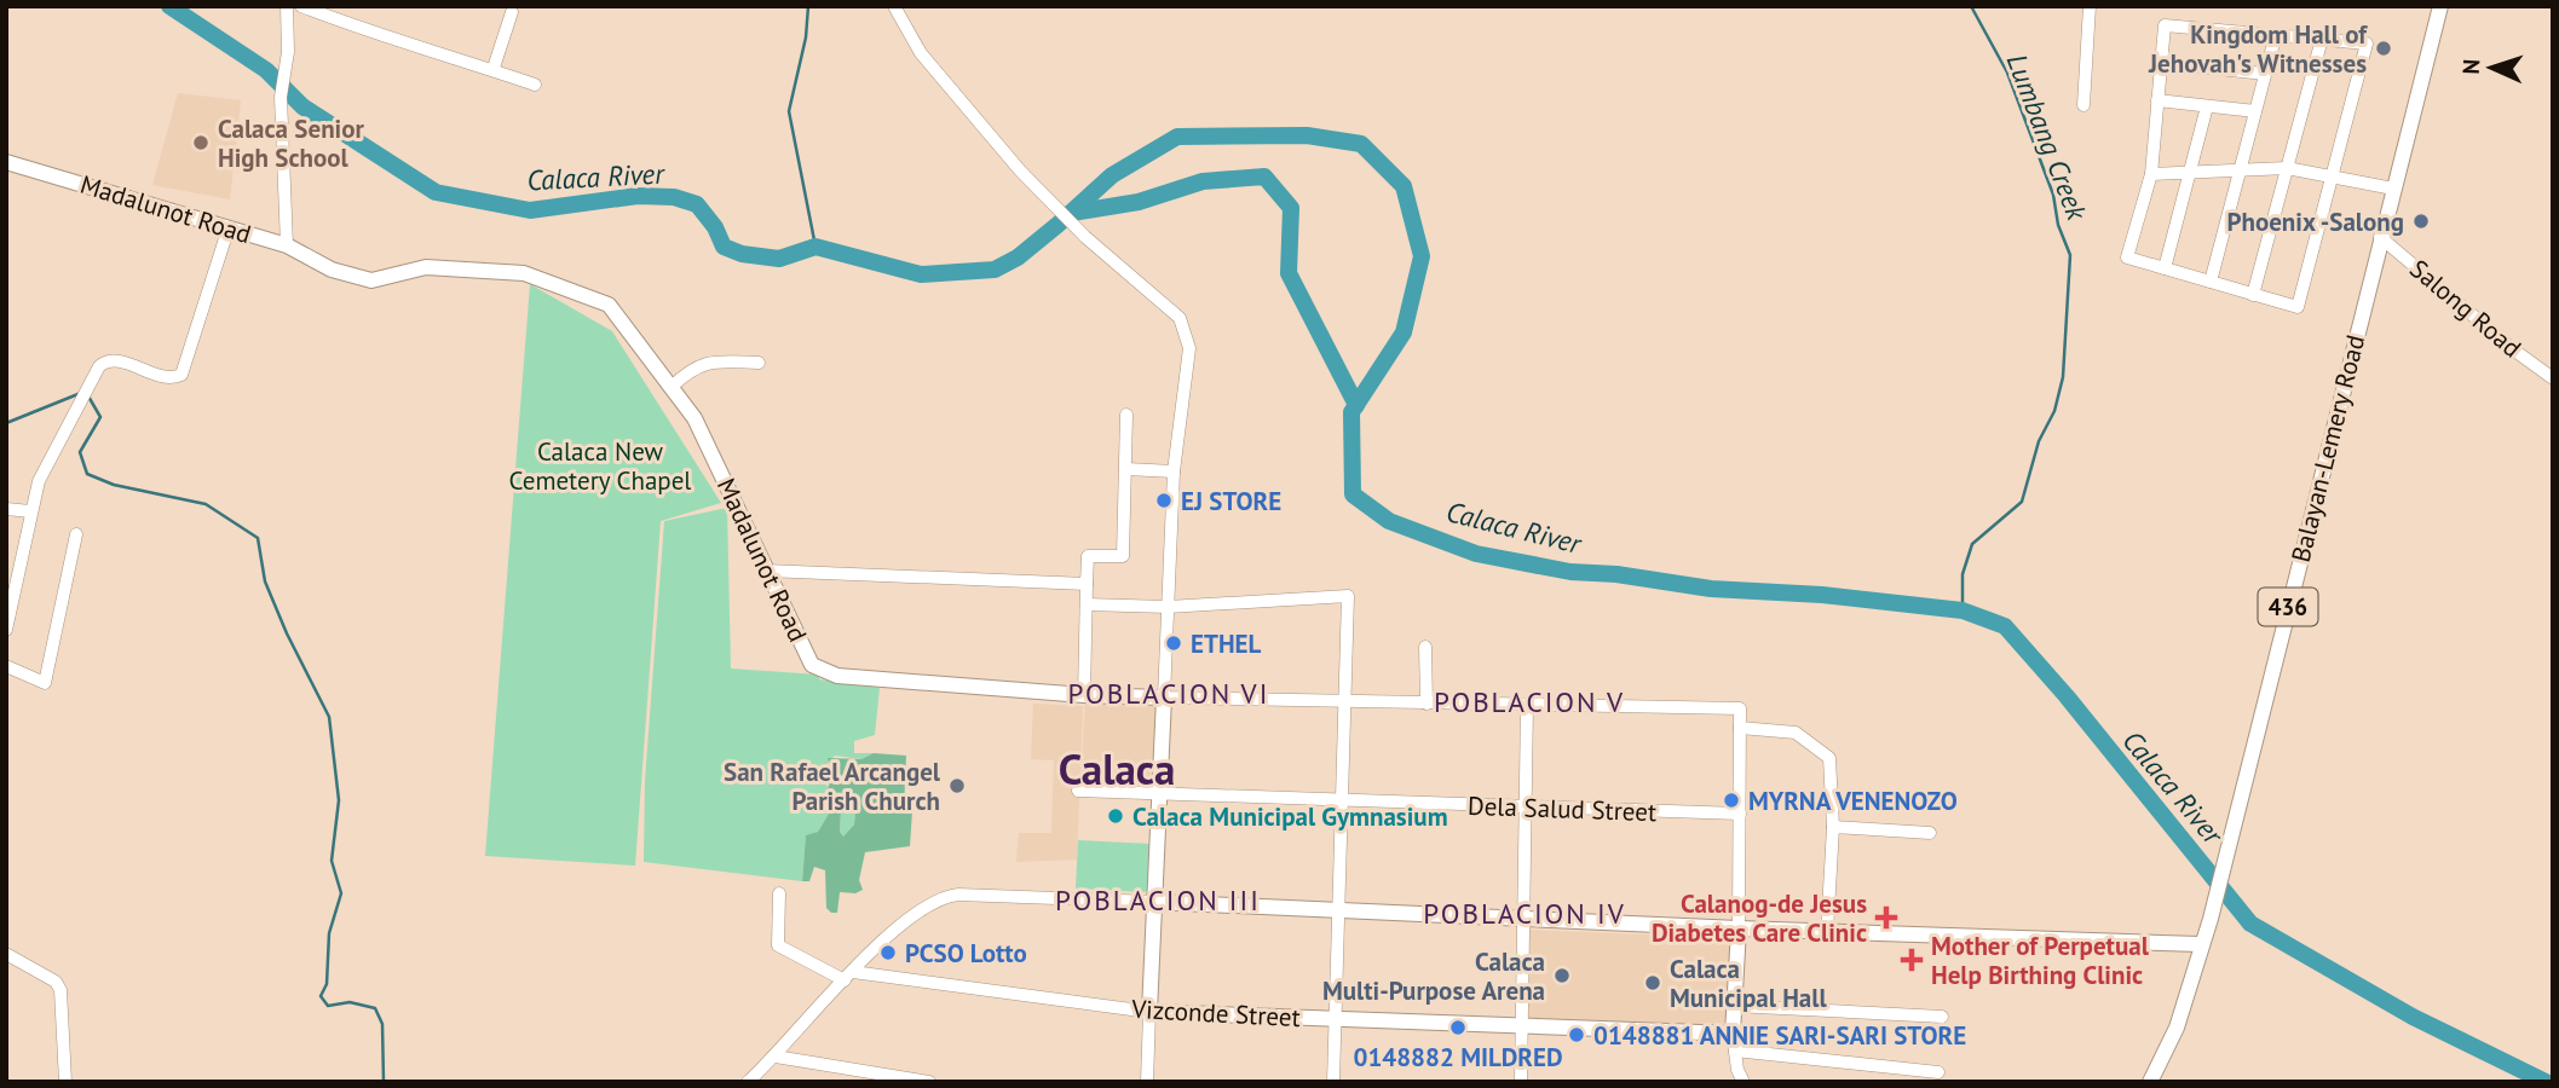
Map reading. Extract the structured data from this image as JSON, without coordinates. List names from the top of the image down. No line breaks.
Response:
{"streets":{"main road":["Madalunot Road","Balayan-Lemery Road","436","Vizconde Street"],"street":["Salong Road","Dela Salud Street"]},"crossings":[["Salong Road","Balayan-Lemery Road"]],"districts":["POBLACION VI","POBLACION V","Calaca","POBLACION III","POBLACION IV"],"water":["Lumbang Creek","Calaca River"],"parks":["Calaca New Cemetery Chapel"],"places":{"other":["Kingdom Hall of Jehovah's Witnesses","Calaca Senior High School","Phoenix -Salong","EJ STORE","ETHEL","San Rafael Arcangel Parish Church","MYRNA VENENOZO","Calaca Municipal Gymnasium","PCSO Lotto","Calaca Multi-Purpose Arena","Calaca Municipal Hall","0148882 MILDRED","0148881 ANNIE SARI-SARI STORE"],"health":["Calanog-de Jesus Diabetes Care Clinic","Mother of Perpetual Help Birthing Clinic"]},"north":"left"}
